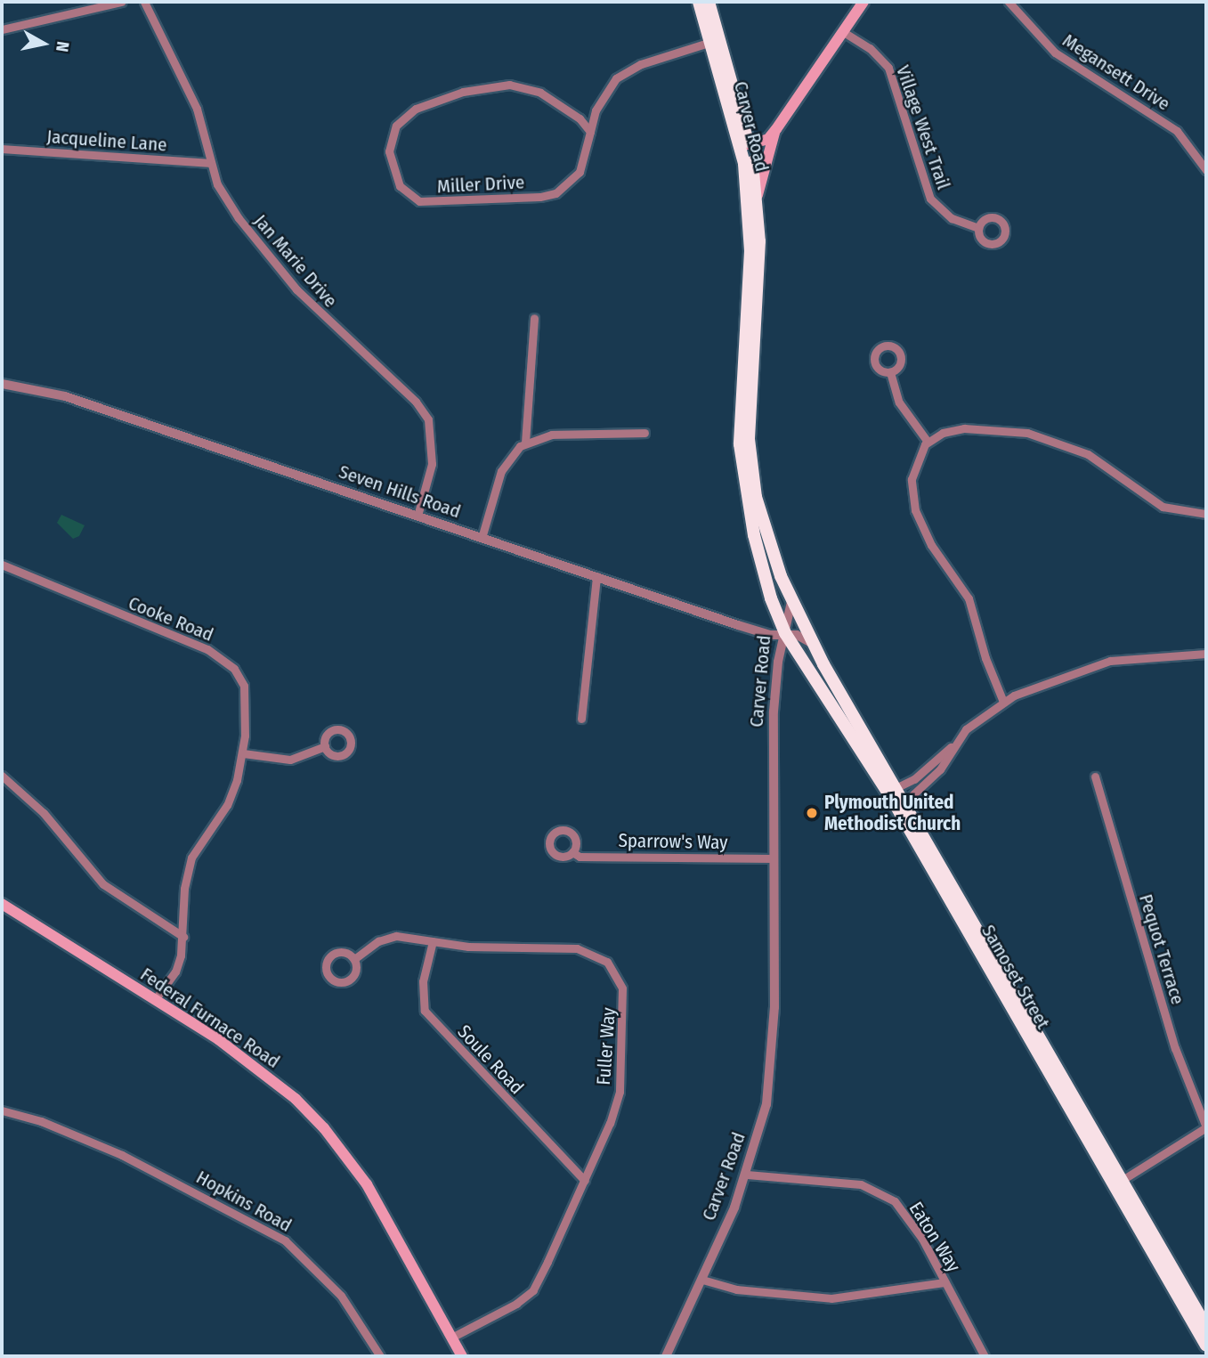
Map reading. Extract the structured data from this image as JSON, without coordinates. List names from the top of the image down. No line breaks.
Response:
{"streets":{"highway":["Carver Road","Samoset Street"],"main road":["Federal Furnace Road"],"street":["Megansett Drive","Village West Trail","Jacqueline Lane","Miller Drive","Jan Marie Drive","Seven Hills Road","Cooke Road","Sparrow's Way","Pequot Terrace","Fuller Way","Soule Road","Hopkins Road","Eaton Way"]},"crossings":[["Carver Road","Miller Drive"],["Carver Road","Seven Hills Road"],["Carver Road","Sparrow's Way"],["Carver Road","Samoset Street"],["Carver Road","Eaton Way"],["Jacqueline Lane","Jan Marie Drive"],["Jan Marie Drive","Seven Hills Road"],["Seven Hills Road","Samoset Street"],["Cooke Road","Federal Furnace Road"],["Federal Furnace Road","Fuller Way"],["Fuller Way","Soule Road"]],"places":["Plymouth United Methodist Church"],"north":"right"}
